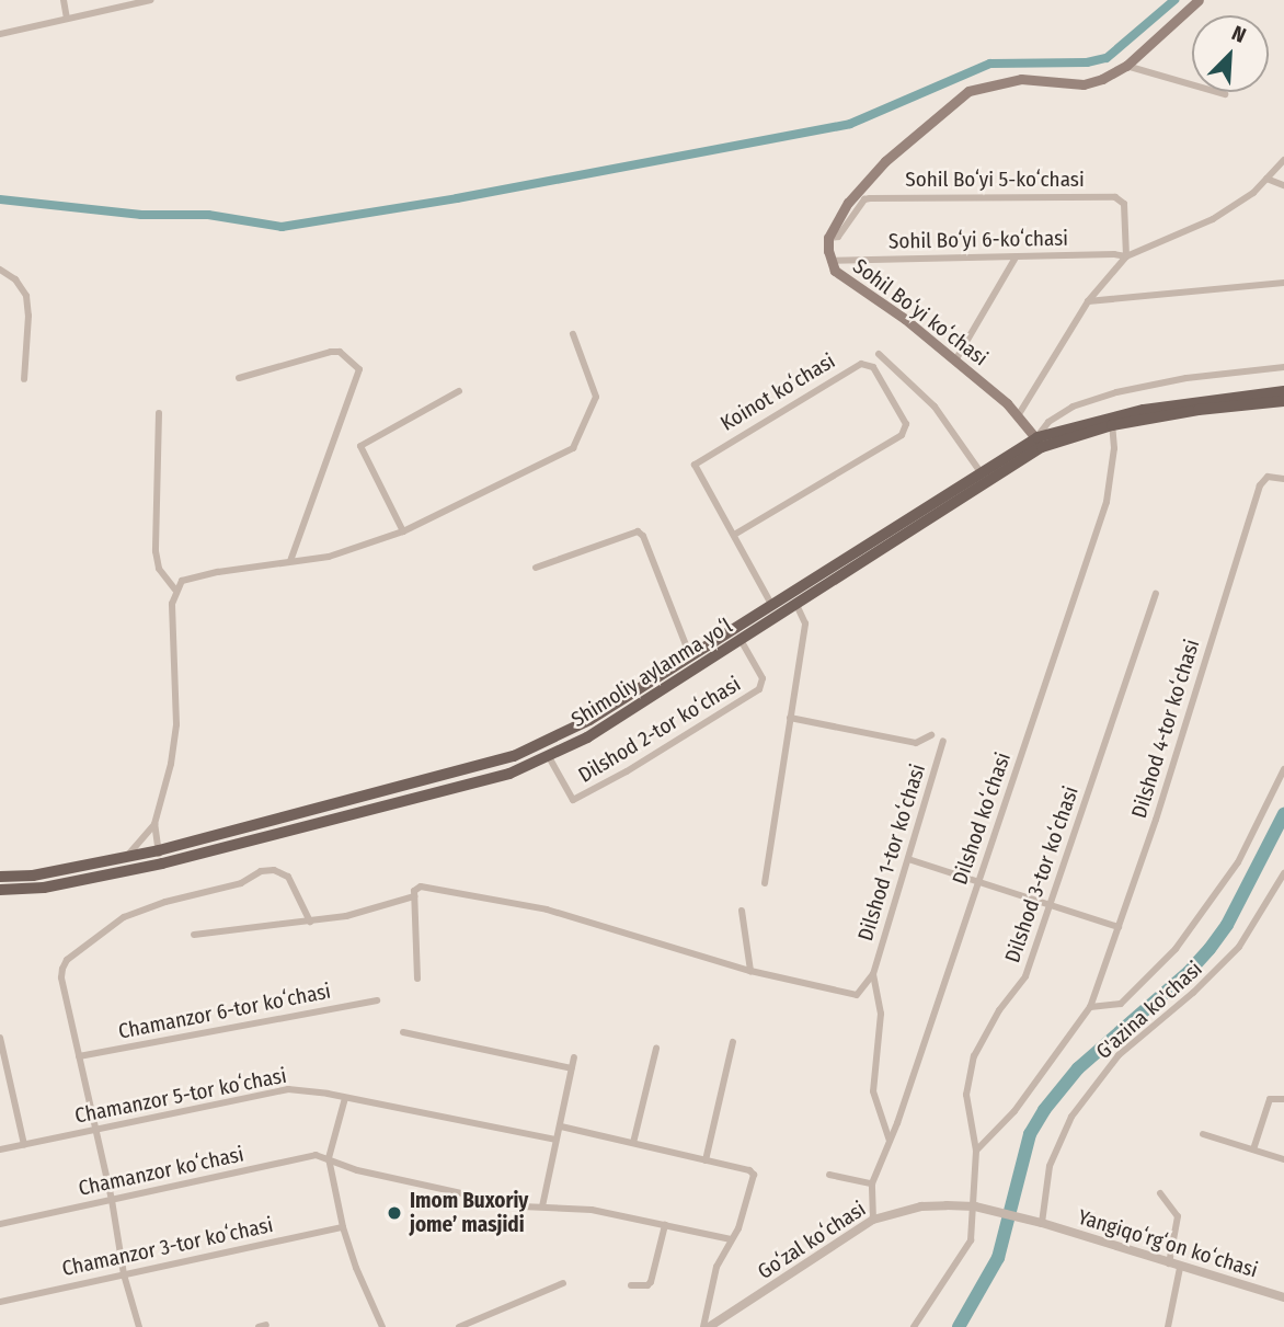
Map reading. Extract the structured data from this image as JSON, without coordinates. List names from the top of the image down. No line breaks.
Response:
{"streets":{"main road":["Sohil Boʻyi koʻchasi","Shimoliy aylanma yoʻl"],"street":["Sohil Boʻyi 5-koʻchasi","Sohil Boʻyi 6-koʻchasi","Koinot koʻchasi","Dilshod 4-tor koʻchasi","Dilshod 2-tor koʻchasi","Dilshod koʻchasi","Dilshod 1-tor koʻchasi","Dilshod 3-tor koʻchasi","G'azina ko'chasi","Chamanzor 6-tor koʻchasi","Chamanzor 5-tor koʻchasi","Chamanzor koʻchasi","Goʻzal koʻchasi","Yangiqoʻrgʻon koʻchasi","Chamanzor 3-tor koʻchasi"]},"crossings":[["Sohil Boʻyi 5-koʻchasi","Sohil Boʻyi 6-koʻchasi"],["Sohil Boʻyi 5-koʻchasi","Sohil Boʻyi koʻchasi"],["Sohil Boʻyi 6-koʻchasi","Sohil Boʻyi koʻchasi"],["Sohil Boʻyi koʻchasi","Shimoliy aylanma yoʻl"],["Koinot koʻchasi","Shimoliy aylanma yoʻl"],["Shimoliy aylanma yoʻl","Dilshod 2-tor koʻchasi"],["Shimoliy aylanma yoʻl","Dilshod koʻchasi"],["Dilshod 4-tor koʻchasi","Dilshod 3-tor koʻchasi"],["Dilshod koʻchasi","Goʻzal koʻchasi"],["Dilshod 3-tor koʻchasi","Goʻzal koʻchasi"],["G'azina ko'chasi","Yangiqoʻrgʻon koʻchasi"],["Goʻzal koʻchasi","Yangiqoʻrgʻon koʻchasi"]],"places":["Imom Buxoriy jome’ masjidi"],"north":"top right"}
